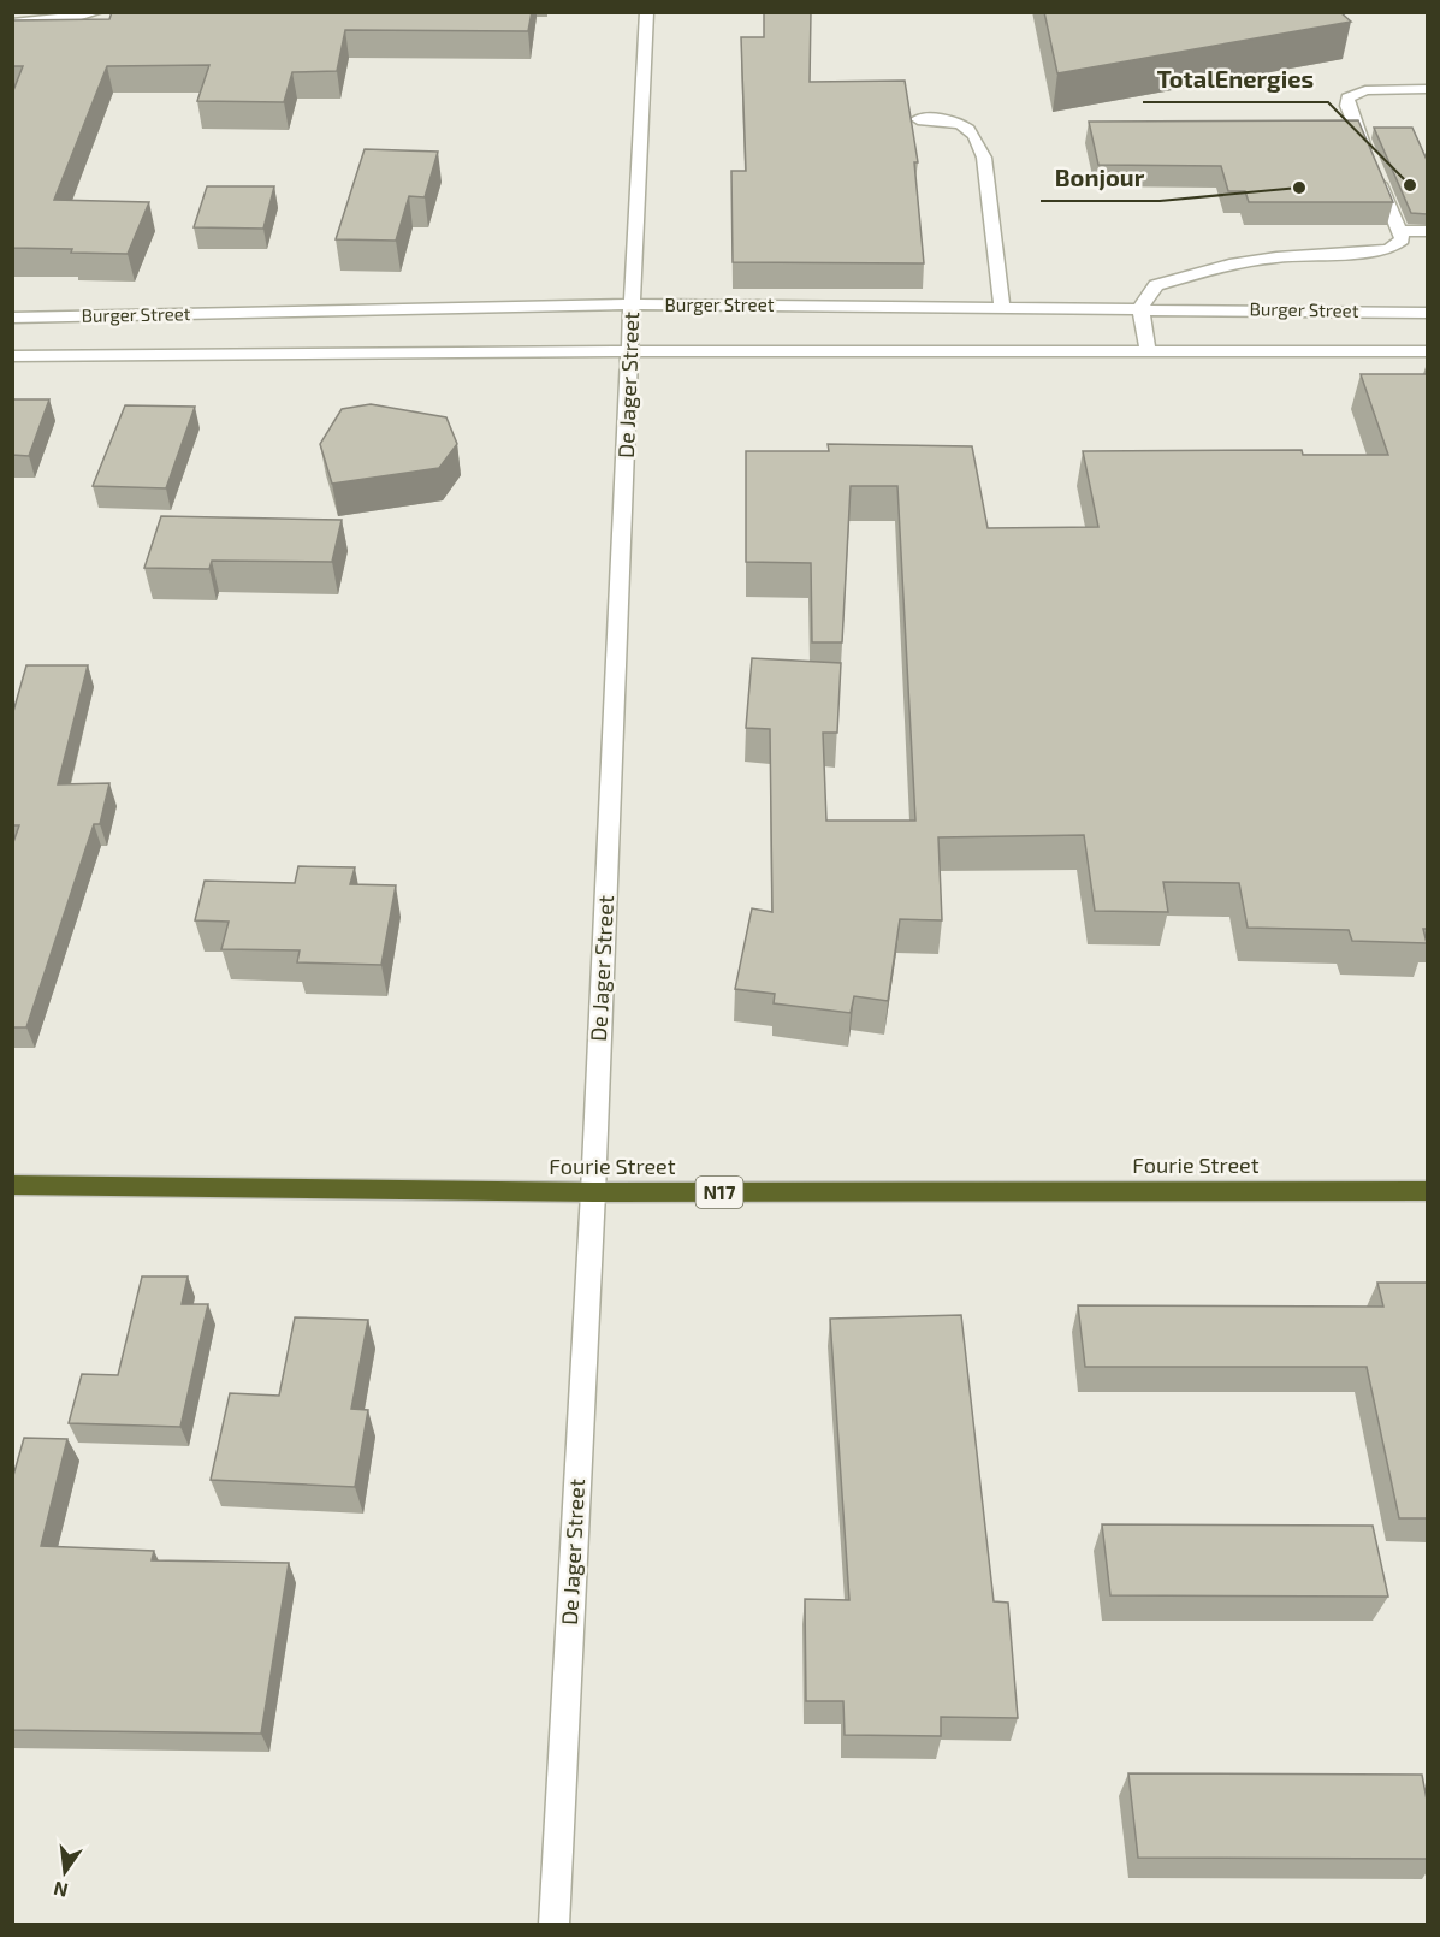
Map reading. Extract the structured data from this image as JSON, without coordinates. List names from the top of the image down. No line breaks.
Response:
{"streets":{"highway":["Fourie Street","N17"],"street":["Burger Street","De Jager Street"]},"crossings":[["Burger Street","De Jager Street"],["De Jager Street","Fourie Street"]],"places":["TotalEnergies","Bonjour"],"north":"bottom"}
